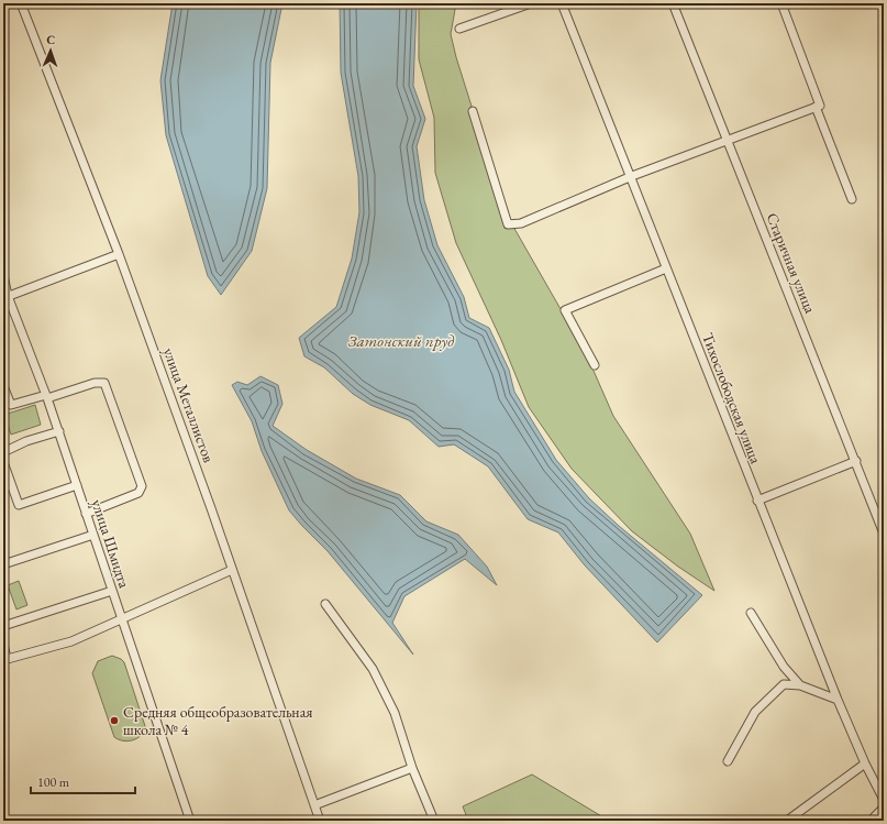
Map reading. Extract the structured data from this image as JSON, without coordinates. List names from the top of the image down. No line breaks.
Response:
{"streets":{"street":["Старичная улица","Тихослободская улица","улица Металлистов","улица Шмидта"]},"water":["Затонский пруд"],"places":["Средняя общеобразовательная школа № 4"],"scale_bar":"100 m","north":"top"}
